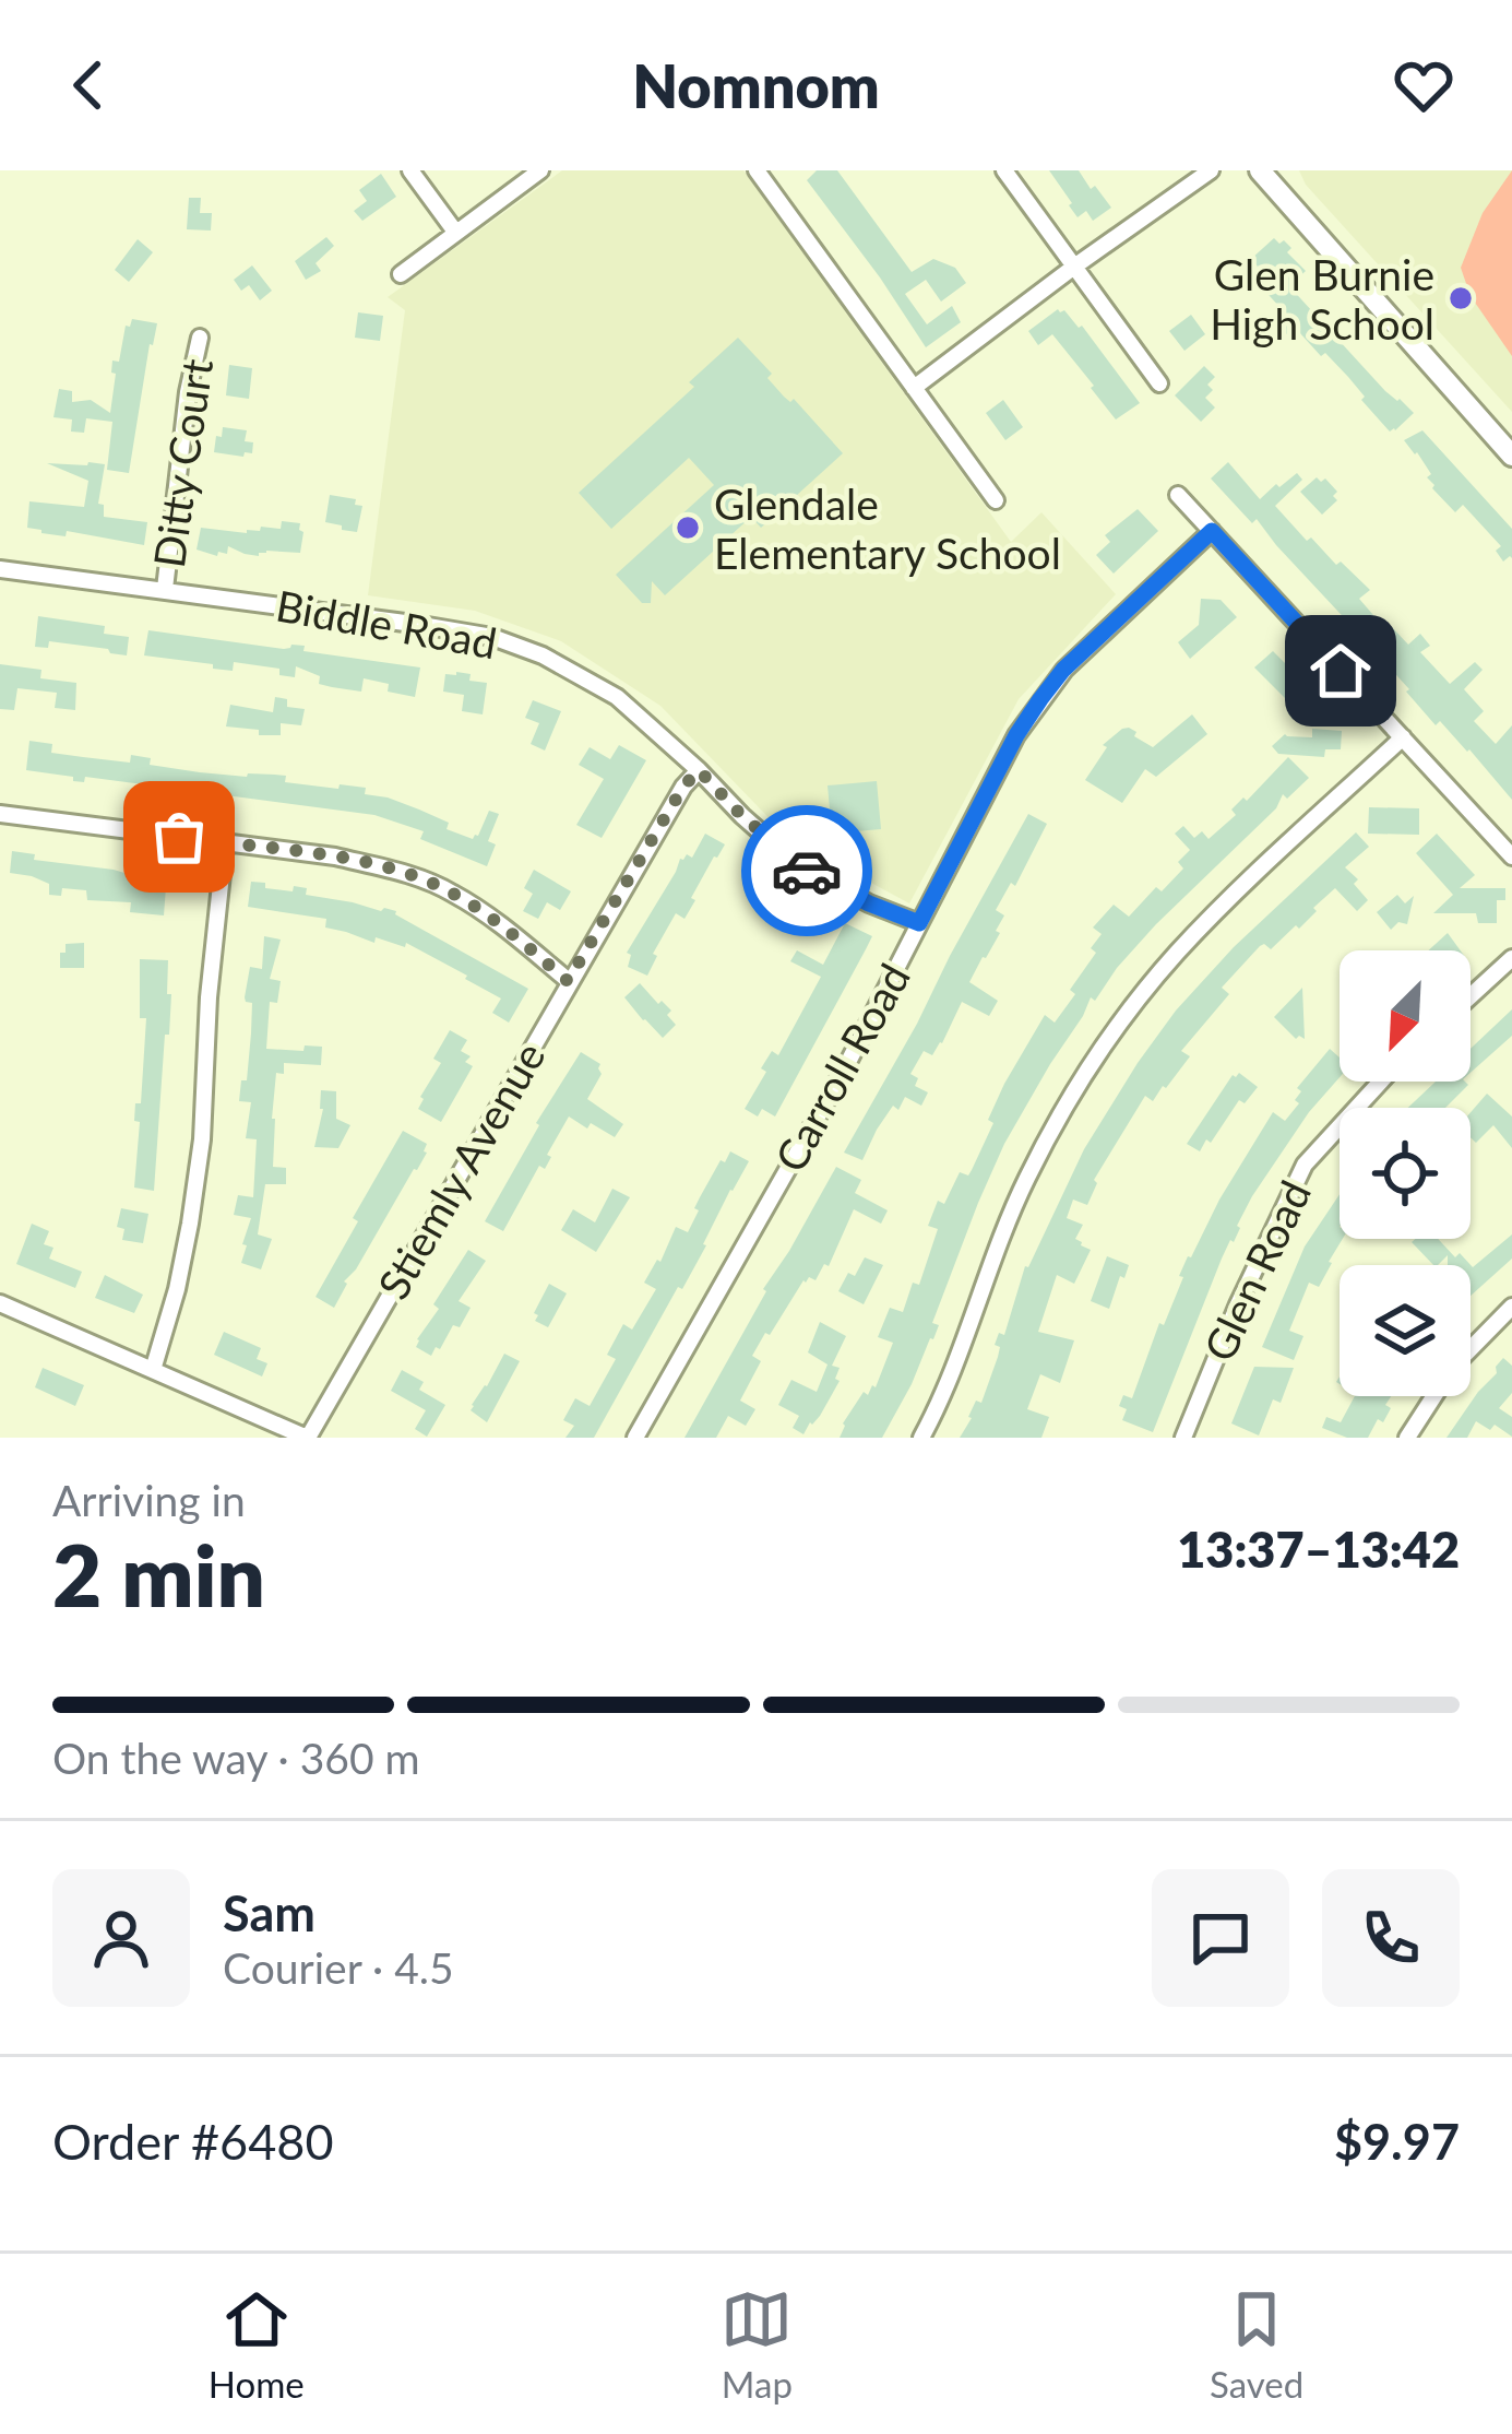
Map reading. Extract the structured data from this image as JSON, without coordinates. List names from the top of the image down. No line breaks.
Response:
{"streets":{"street":["Ditty Court","Biddle Road","Carroll Road","Stiemly Avenue","Glen Road"]},"crossings":[["Ditty Court","Biddle Road"],["Biddle Road","Carroll Road"],["Biddle Road","Stiemly Avenue"]],"places":["Glen Burnie High School","Glendale Elementary School"],"north":"bottom left","page":{"header":"Nomnom","heading":["2 min","Arriving in","13:37–13:42"],"panel":["Sam","Courier · 4.5","Order #6480","$9.97"],"bar":"On the way · 360 m","tabs":["Home","Map","Saved"]}}
